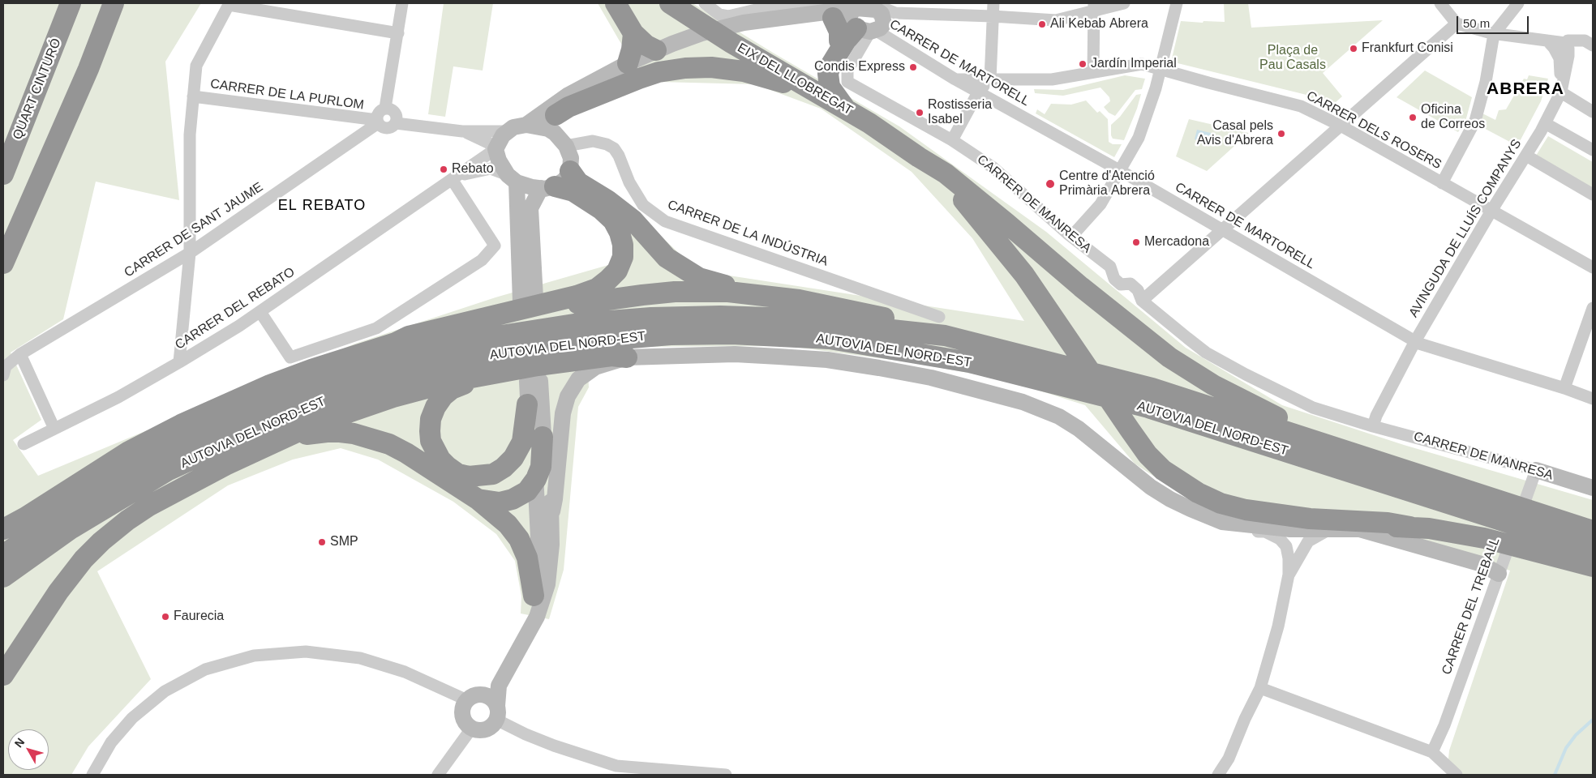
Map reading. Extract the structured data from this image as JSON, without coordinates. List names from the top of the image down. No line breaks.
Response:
{"streets":{"highway":["EIX DEL LLOBREGAT","QUART CINTURÓ","AUTOVIA DEL NORD-EST"],"street":["CARRER DE MARTORELL","CARRER DE LA PURLOM","CARRER DELS ROSERS","CARRER DE MANRESA","AVINGUDA DE LLUÍS COMPANYS","CARRER DE SANT JAUME","CARRER DE LA INDÚSTRIA","CARRER DEL REBATO","CARRER DEL TREBALL"]},"crossings":[["CARRER DE MARTORELL","CARRER DELS ROSERS"],["CARRER DE MARTORELL","CARRER DE MANRESA"],["CARRER DE MARTORELL","AVINGUDA DE LLUÍS COMPANYS"],["CARRER DE LA PURLOM","CARRER DE SANT JAUME"],["CARRER DELS ROSERS","AVINGUDA DE LLUÍS COMPANYS"],["CARRER DE MANRESA","AVINGUDA DE LLUÍS COMPANYS"],["CARRER DE MANRESA","CARRER DEL TREBALL"],["CARRER DE LA INDÚSTRIA","CARRER DEL REBATO"],["CARRER DE LA INDÚSTRIA","AUTOVIA DEL NORD-EST"]],"districts":["ABRERA","EL REBATO"],"parks":["Plaça de Pau Casals"],"places":["Ali Kebab Abrera","Frankfurt Conisi","Jardín Imperial","Condis Express","Rostisseria Isabel","Oficina de Correos","Casal pels Avis d'Abrera","Rebato","Centre d'Atenció Primària Abrera","Mercadona","SMP","Faurecia"],"scale_bar":"50 m","north":"top left"}
